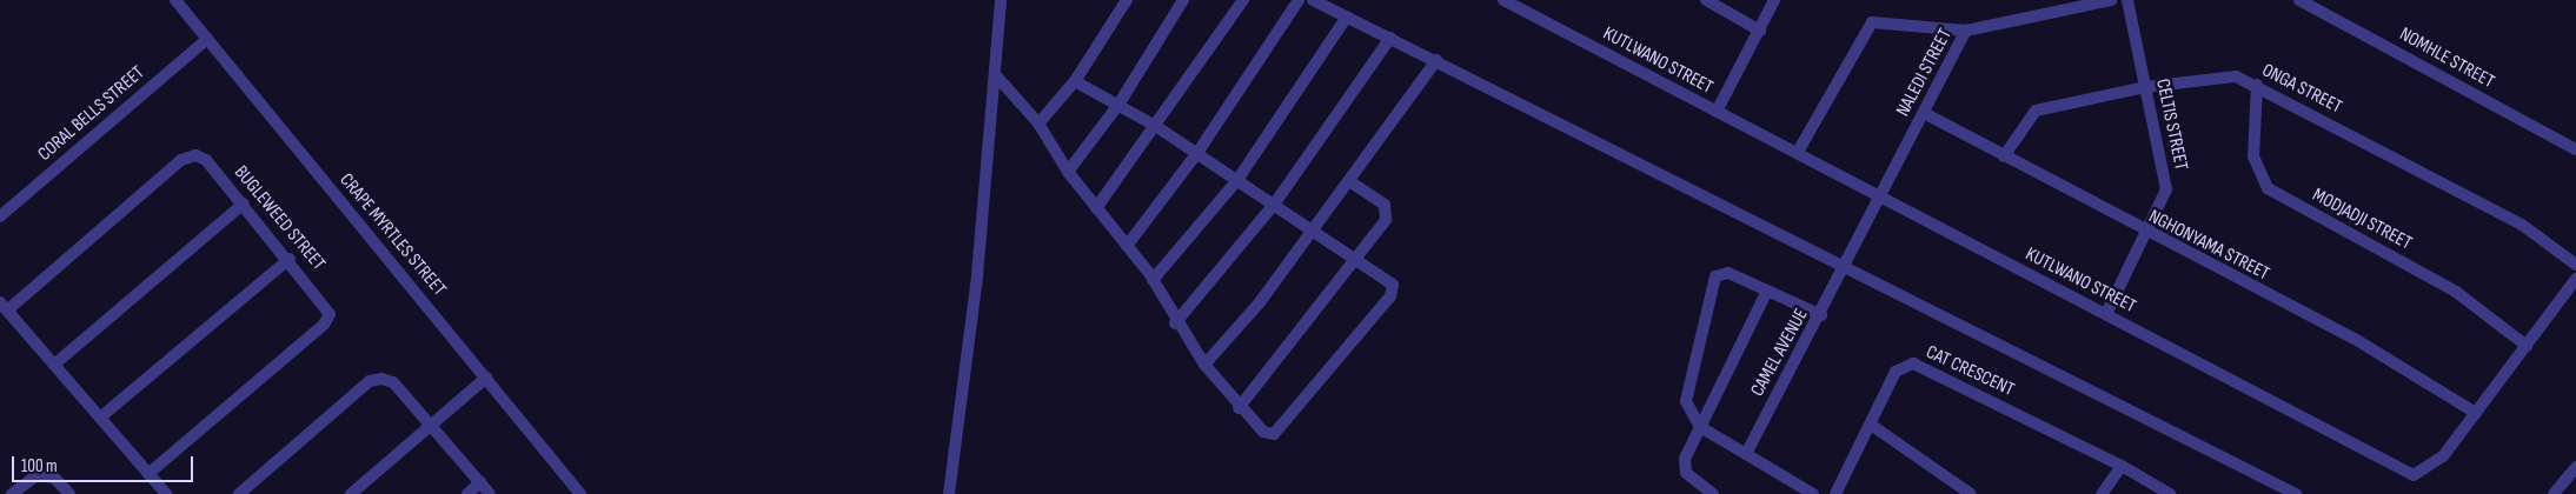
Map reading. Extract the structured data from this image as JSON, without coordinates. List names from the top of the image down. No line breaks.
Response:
{"streets":{"street":["NOMHLE STREET","KUTLWANO STREET","NALEDI STREET","ONGA STREET","CORAL BELLS STREET","CELTIS STREET","BUGLEWEED STREET","MODJADJI STREET","CRAPE MYRTLES STREET","NGHONYAMA STREET","CAMEL AVENUE","CAT CRESCENT"]},"crossings":[["KUTLWANO STREET","NALEDI STREET"],["KUTLWANO STREET","CELTIS STREET"],["KUTLWANO STREET","MODJADJI STREET"],["KUTLWANO STREET","NGHONYAMA STREET"],["KUTLWANO STREET","CAMEL AVENUE"],["NALEDI STREET","NGHONYAMA STREET"],["NALEDI STREET","CAMEL AVENUE"],["ONGA STREET","CELTIS STREET"],["ONGA STREET","MODJADJI STREET"],["ONGA STREET","NGHONYAMA STREET"],["CORAL BELLS STREET","CRAPE MYRTLES STREET"],["CELTIS STREET","NGHONYAMA STREET"]],"scale_bar":"100 m"}
